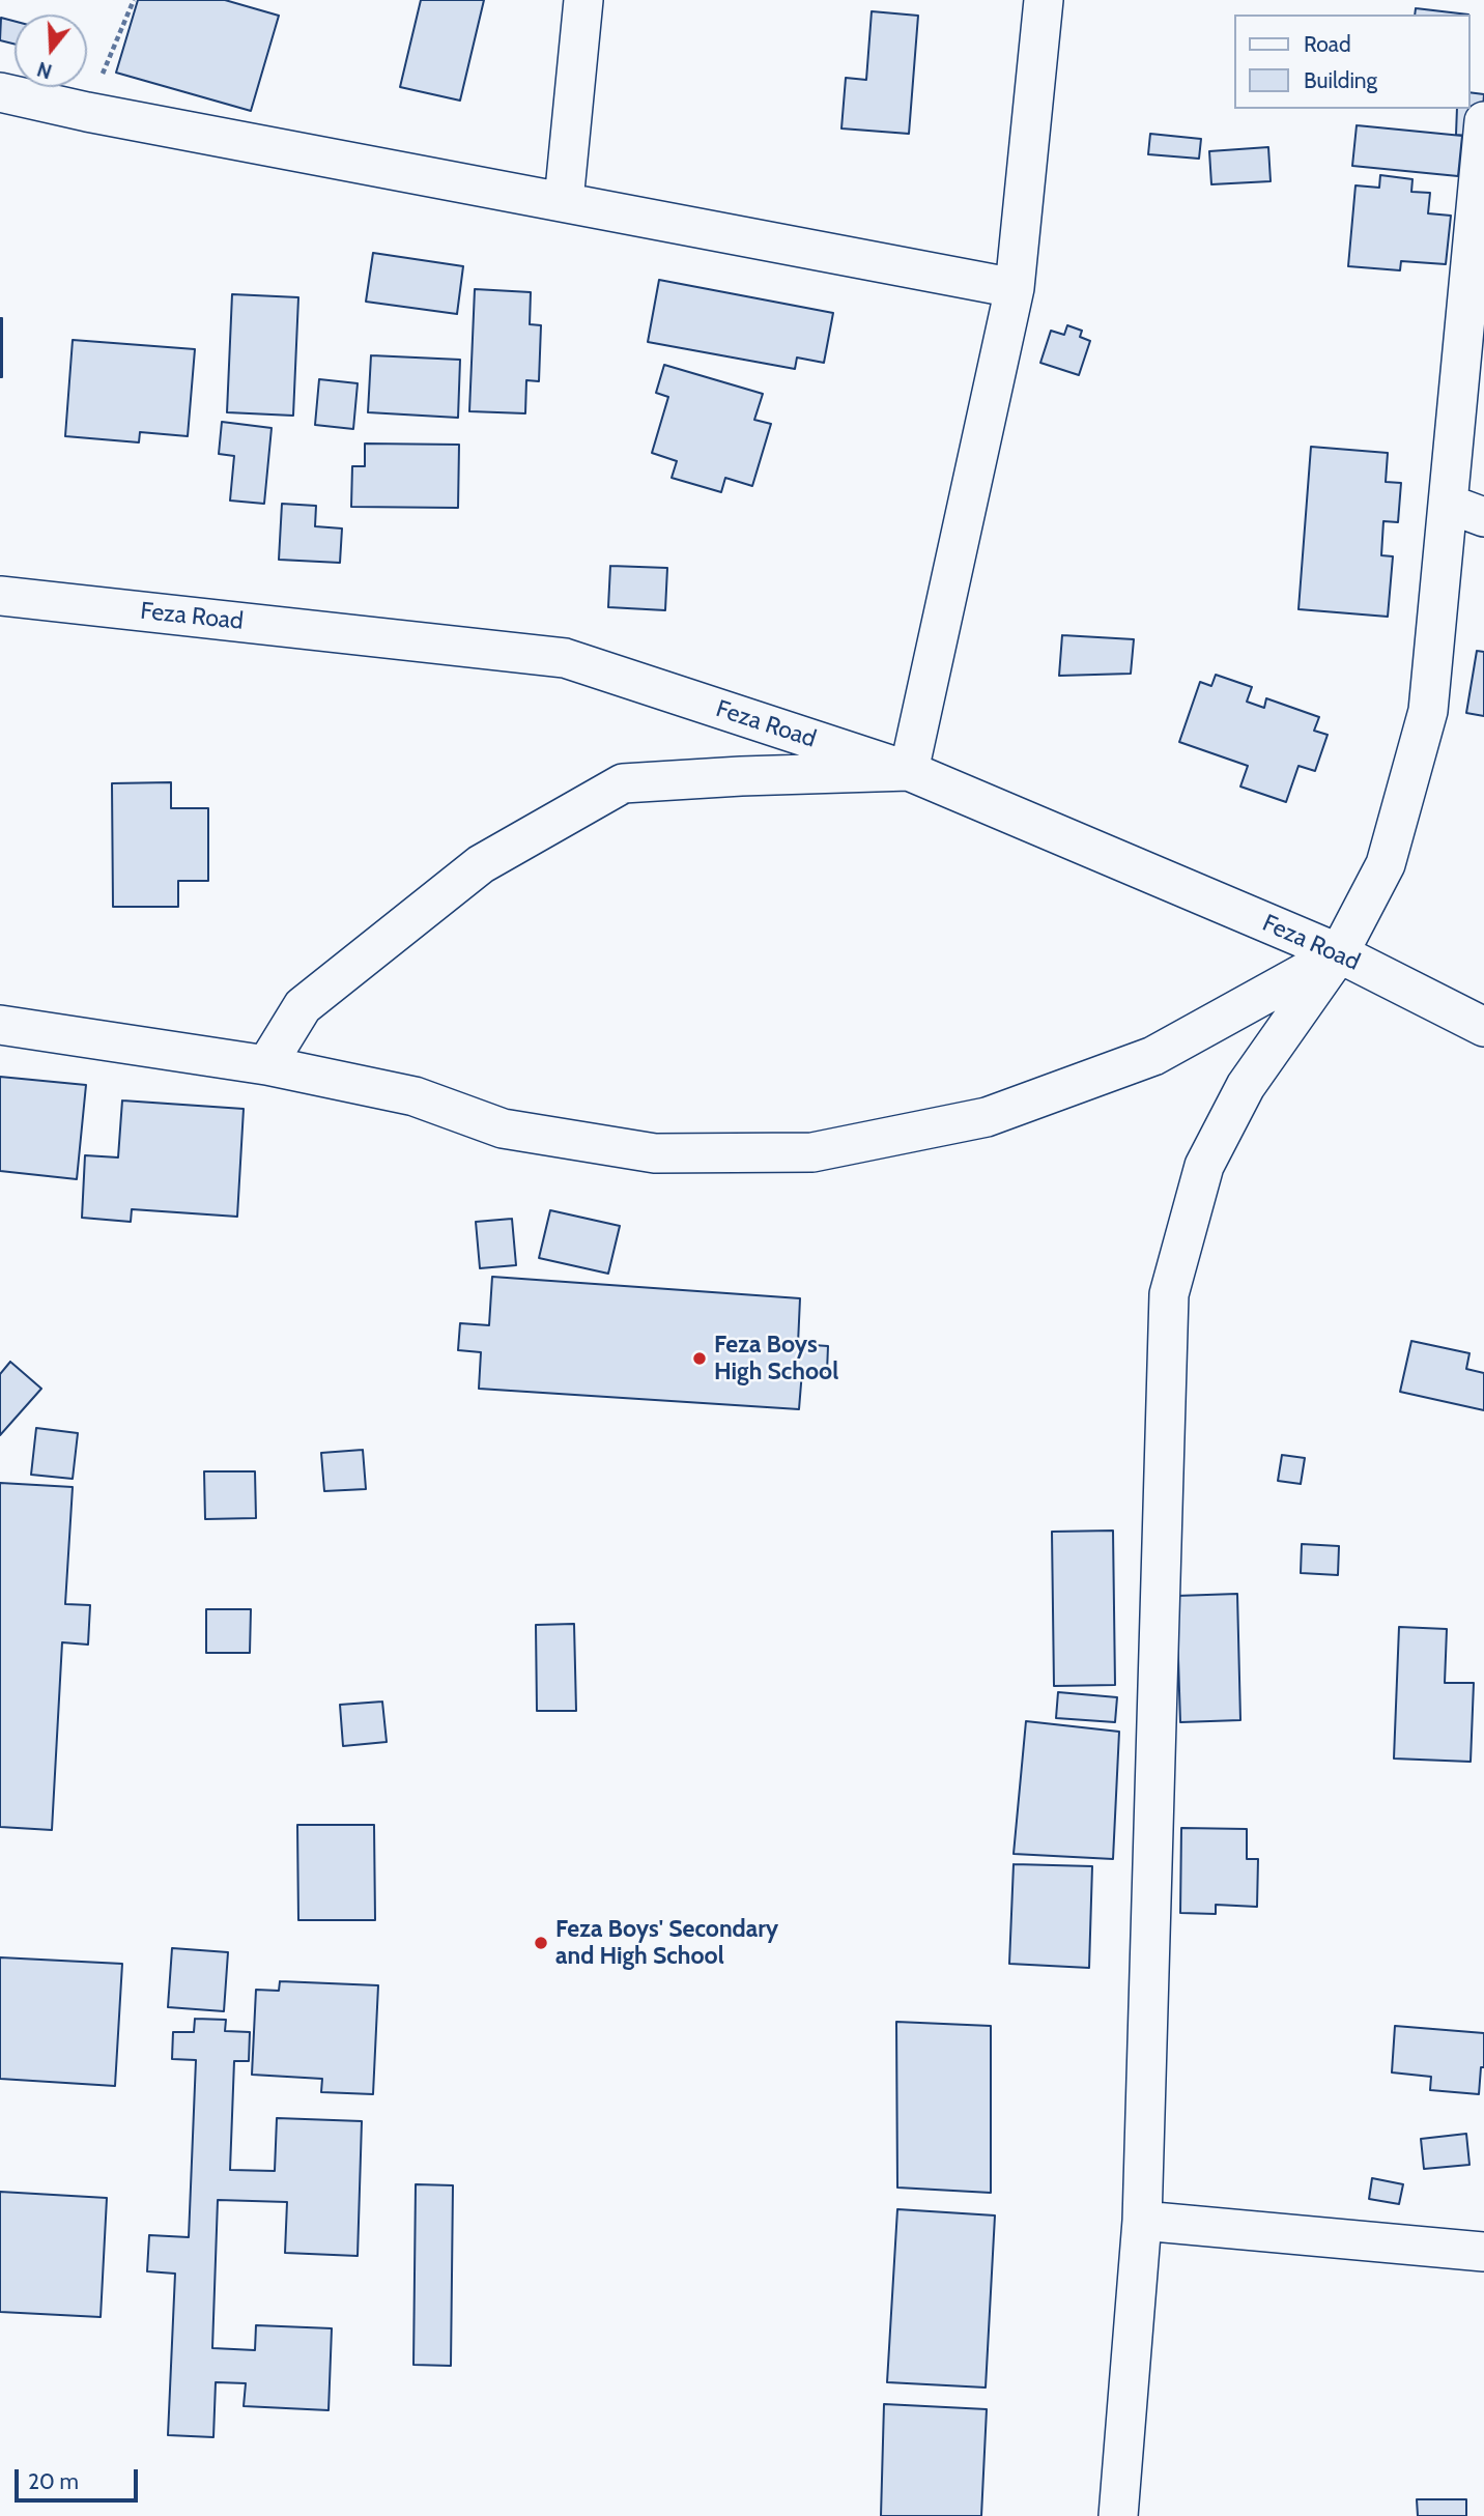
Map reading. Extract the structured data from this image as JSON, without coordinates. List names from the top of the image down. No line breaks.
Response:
{"streets":{"street":["Feza Road"]},"places":["Feza Boys High School","Feza Boys' Secondary and High School"],"legend":["Road","Building"],"scale_bar":"20 m","north":"bottom"}
